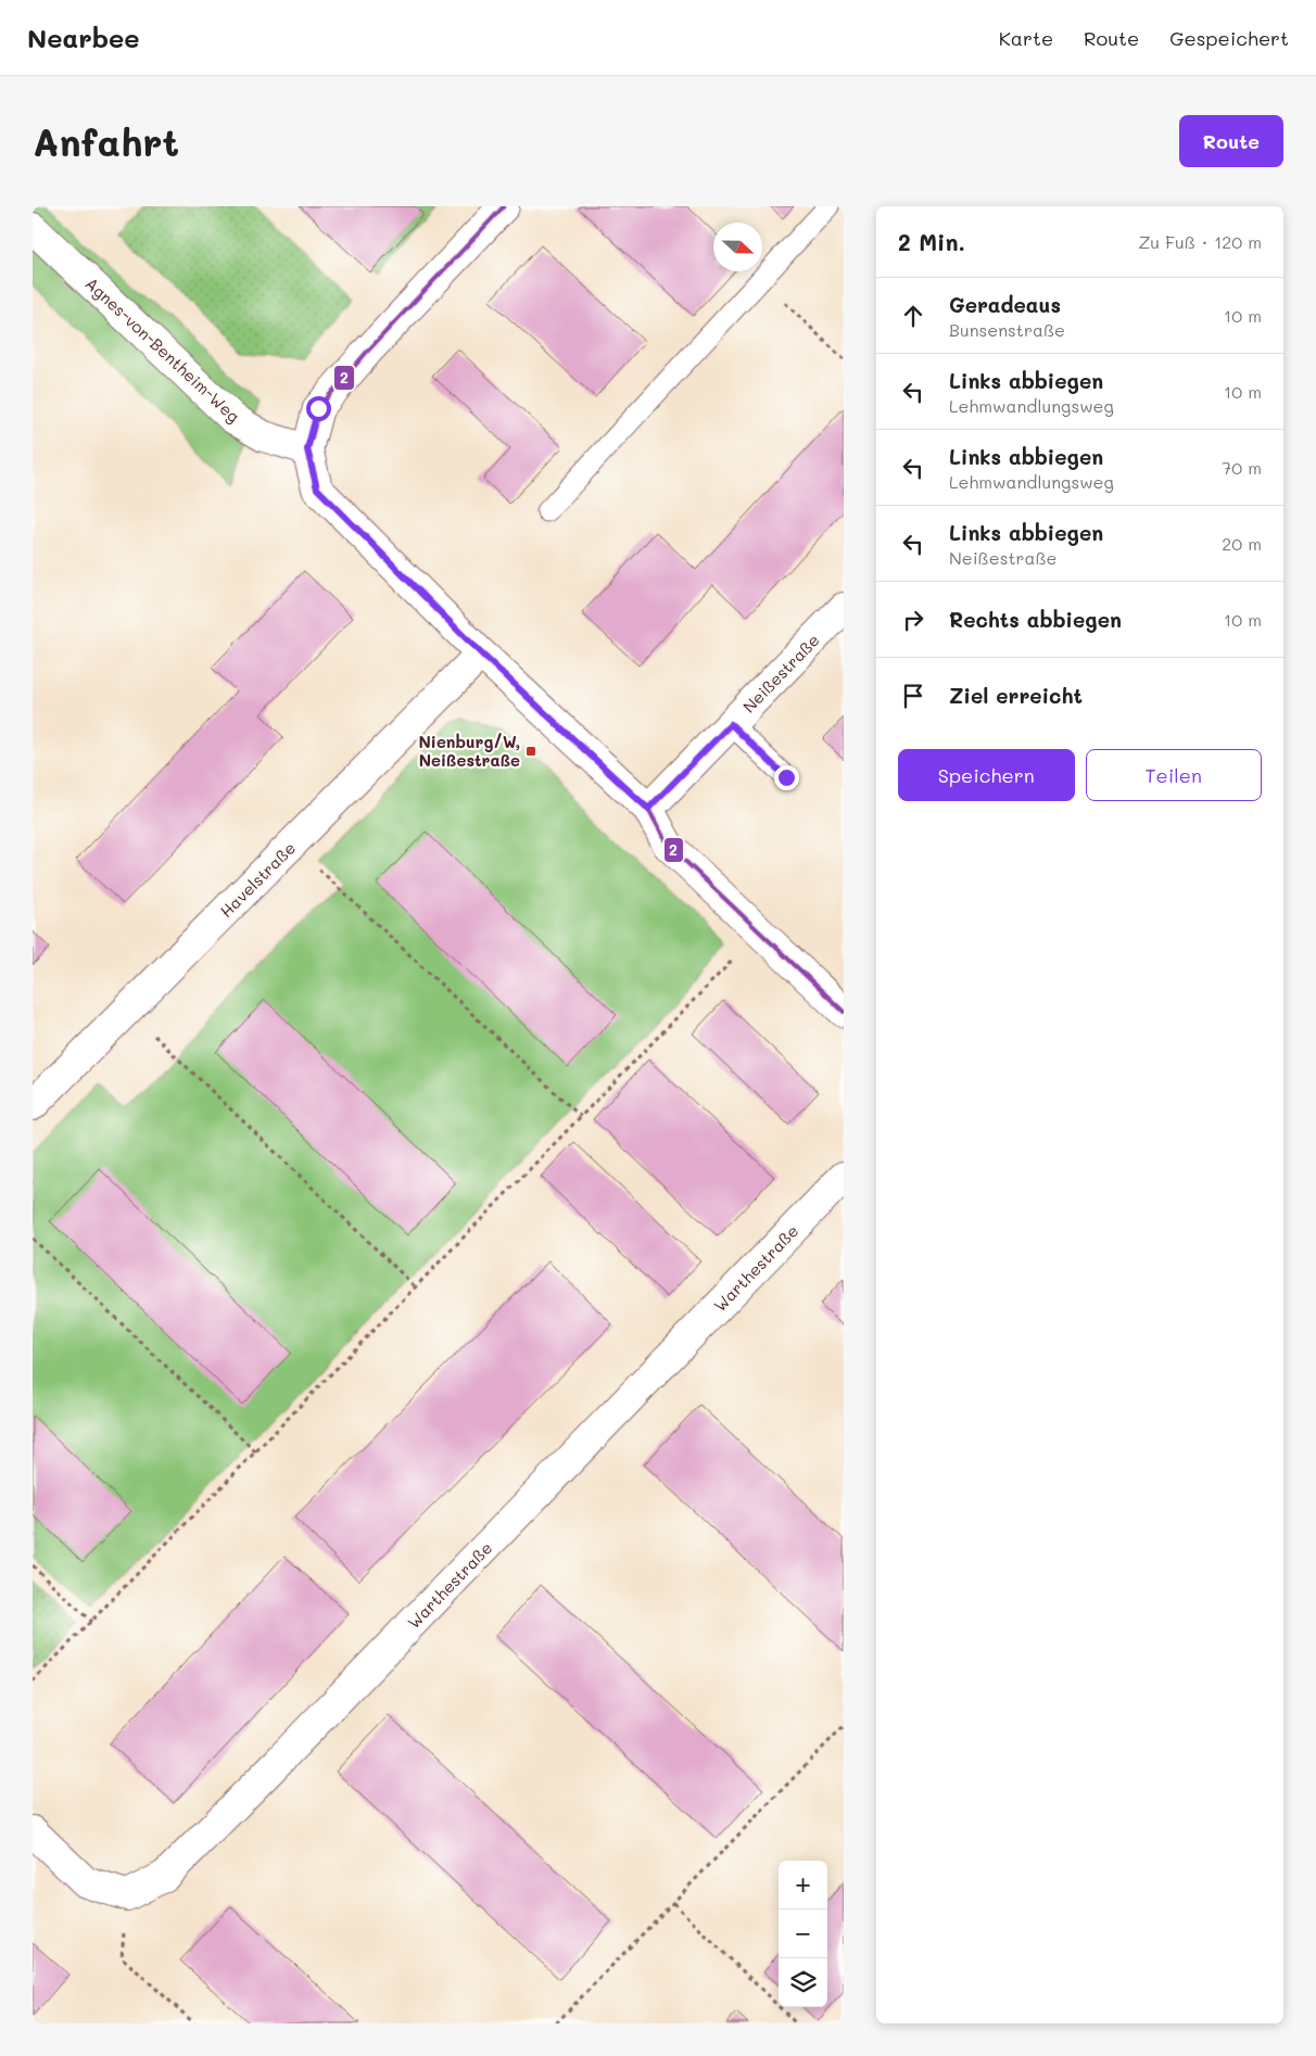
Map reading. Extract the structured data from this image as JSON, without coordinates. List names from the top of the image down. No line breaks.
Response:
{"streets":{"street":["Agnes-von-Bentheim-Weg","Neißestraße","Havelstraße","Warthestraße"]},"places":{"transit":["Nienburg/W, Neißestraße"]},"lines":["transit line 2"],"north":"right","page":{"header":"Nearbee","nav":["Karte","Route","Gespeichert"],"buttons":["Route",["Speichern","Teilen"]],"title":"Anfahrt","heading":["2 Min.","Zu Fuß · 120 m"],"list":[["Geradeaus","Bunsenstraße","10 m"],["Links abbiegen","Lehmwandlungsweg","10 m"],["Links abbiegen","Lehmwandlungsweg","70 m"],["Links abbiegen","Neißestraße","20 m"],["Rechts abbiegen","10 m"],"Ziel erreicht"],"map_buttons":["+","−"]}}
